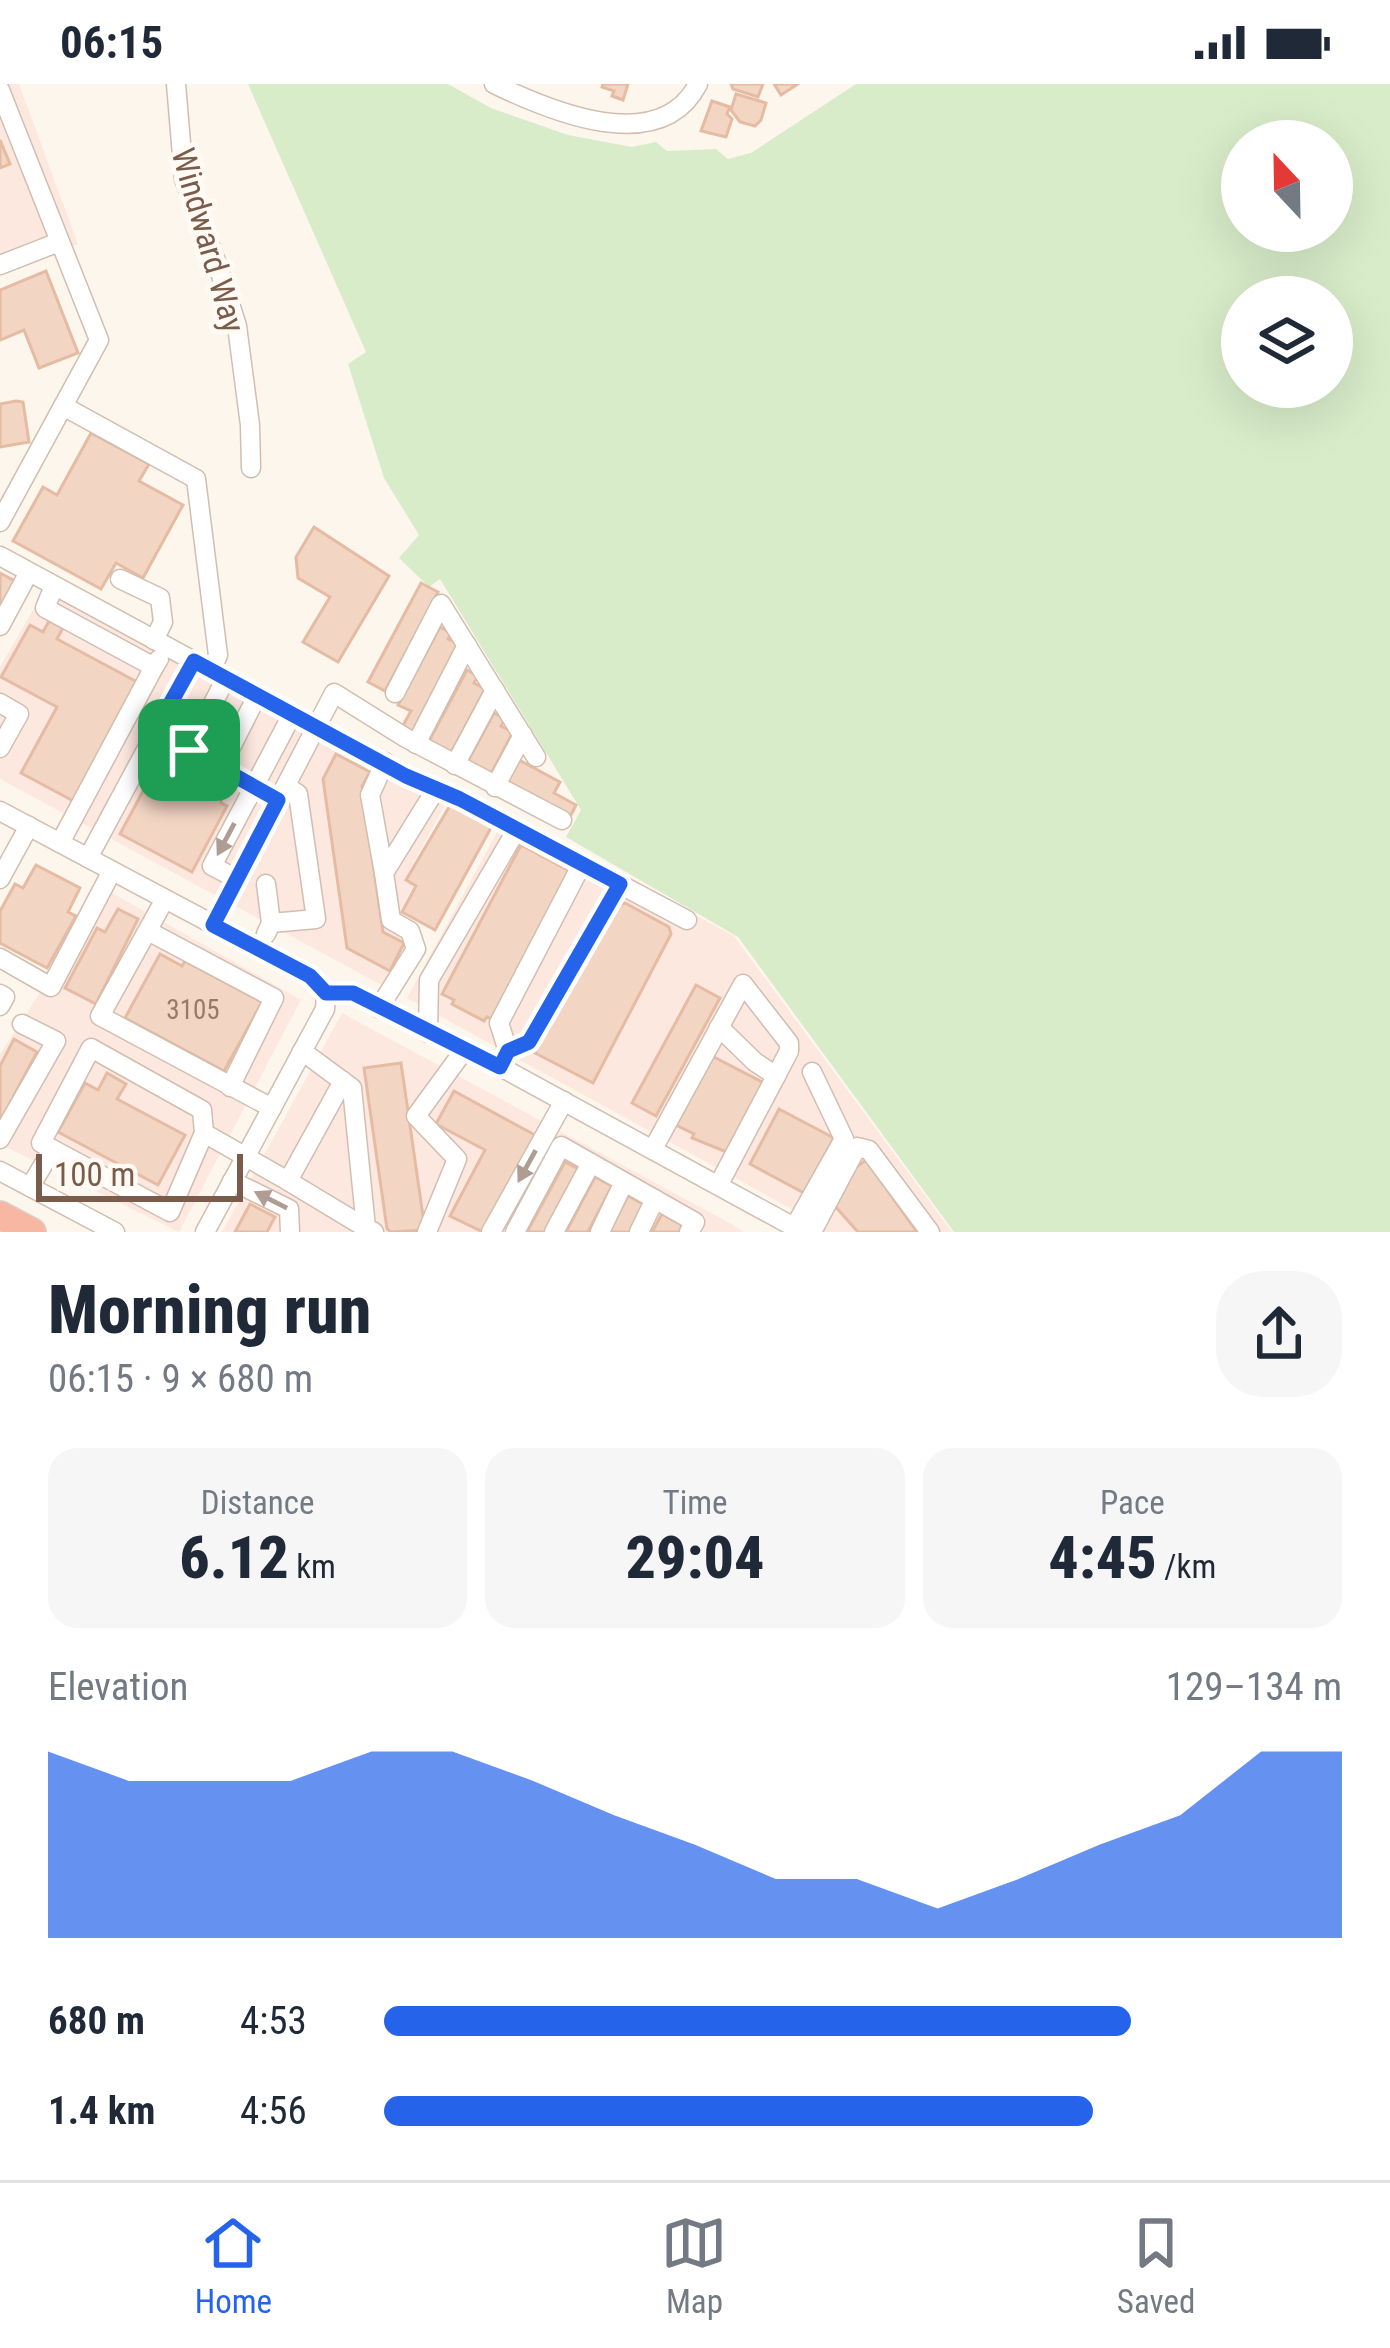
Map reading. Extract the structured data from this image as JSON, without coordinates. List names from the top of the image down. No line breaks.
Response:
{"streets":{"street":["Windward Way"]},"house_numbers":["3105"],"scale_bar":"100 m","north":"top","page":{"status":"06:15","scale":"100 m","heading":["Morning run","06:15 · 9 × 680 m"],"stats":[["Distance","6.12 km"],["Time","29:04"],["Pace","4:45 /km"]],"chart":["Elevation","129–134 m"],"list":[{"name":"680 m","note":"4:53"},{"name":"1.4 km","note":"4:56"}],"tabs":["Home","Map","Saved"]}}
